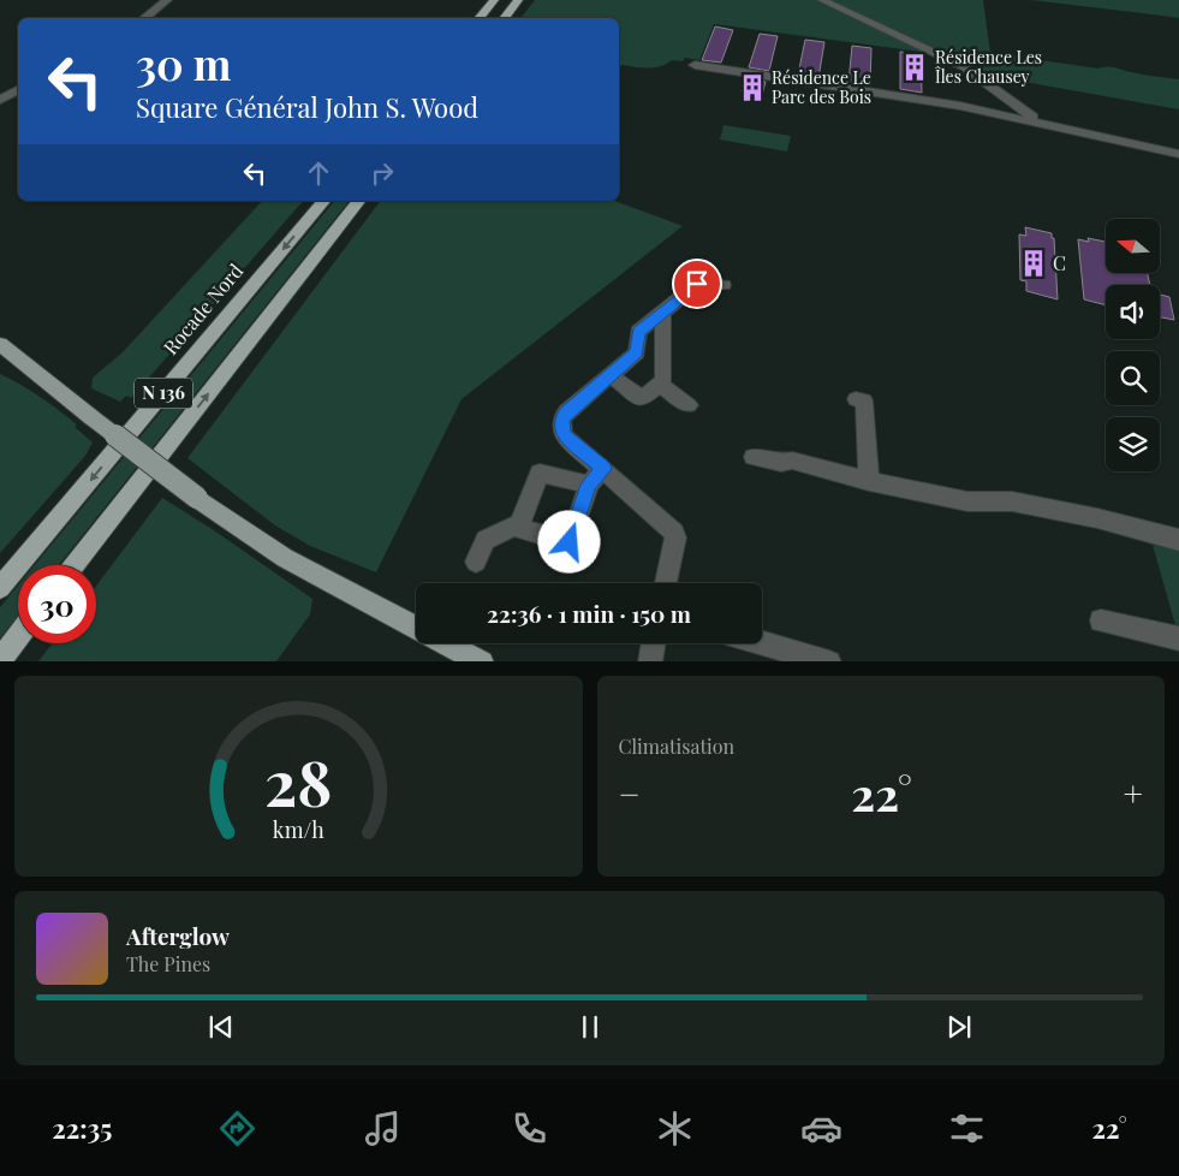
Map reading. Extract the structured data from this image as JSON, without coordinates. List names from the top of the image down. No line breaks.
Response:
{"streets":{"highway":["Rocade Nord","N 136"]},"places":{"building":["Résidence Les Îles Chausey","Résidence Le Parc des Bois","C"]},"north":"left","page":{"turn":["30 m","Square Général John S. Wood"],"limit":"30","trip":"22:36 · 1 min · 150 m","tile":"Climatisation","heat":["−","22°","+"],"song":["Afterglow","The Pines"],"tabs":["22:35","22°"],"gauge":["28","km/h"]}}
